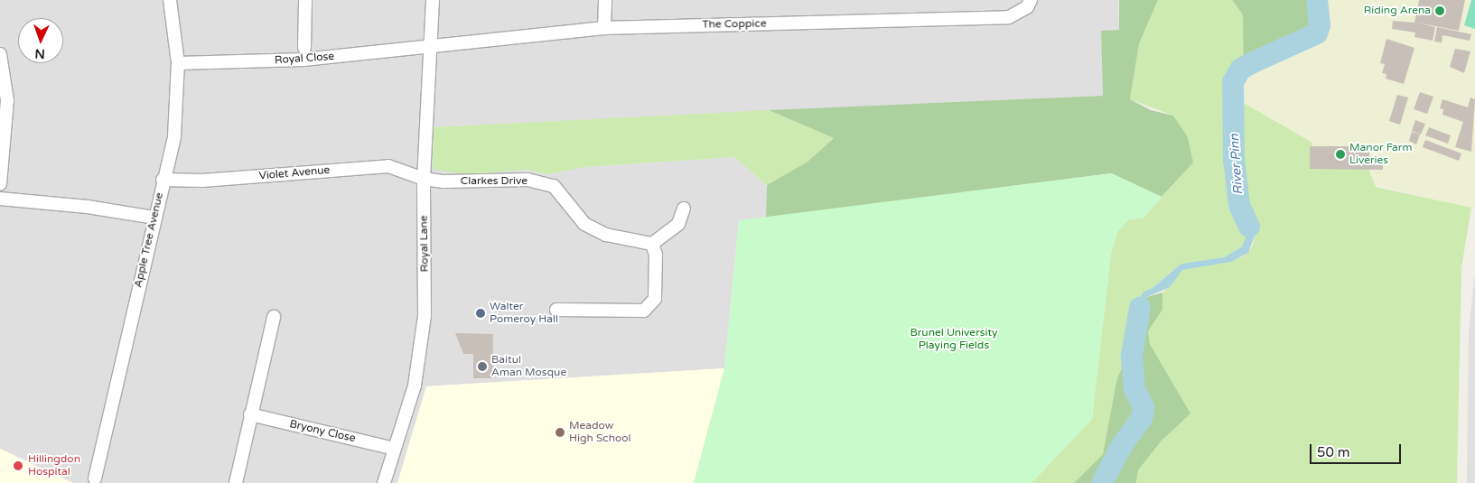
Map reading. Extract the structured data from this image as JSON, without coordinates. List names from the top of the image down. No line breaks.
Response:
{"streets":{"street":["The Coppice","Royal Close","Violet Avenue","Clarkes Drive","Apple Tree Avenue","Royal Lane","Bryony Close"]},"crossings":[["The Coppice","Royal Close"],["The Coppice","Royal Lane"],["Royal Close","Apple Tree Avenue"],["Royal Close","Royal Lane"],["Violet Avenue","Clarkes Drive"],["Violet Avenue","Apple Tree Avenue"],["Violet Avenue","Royal Lane"],["Clarkes Drive","Royal Lane"],["Royal Lane","Bryony Close"]],"water":["River Pinn"],"parks":["Brunel University Playing Fields"],"places":["Riding Arena","Manor Farm Liveries","Walter Pomeroy Hall","Baitul Aman Mosque","Meadow High School","Hillingdon Hospital"],"scale_bar":"50 m","north":"bottom"}
